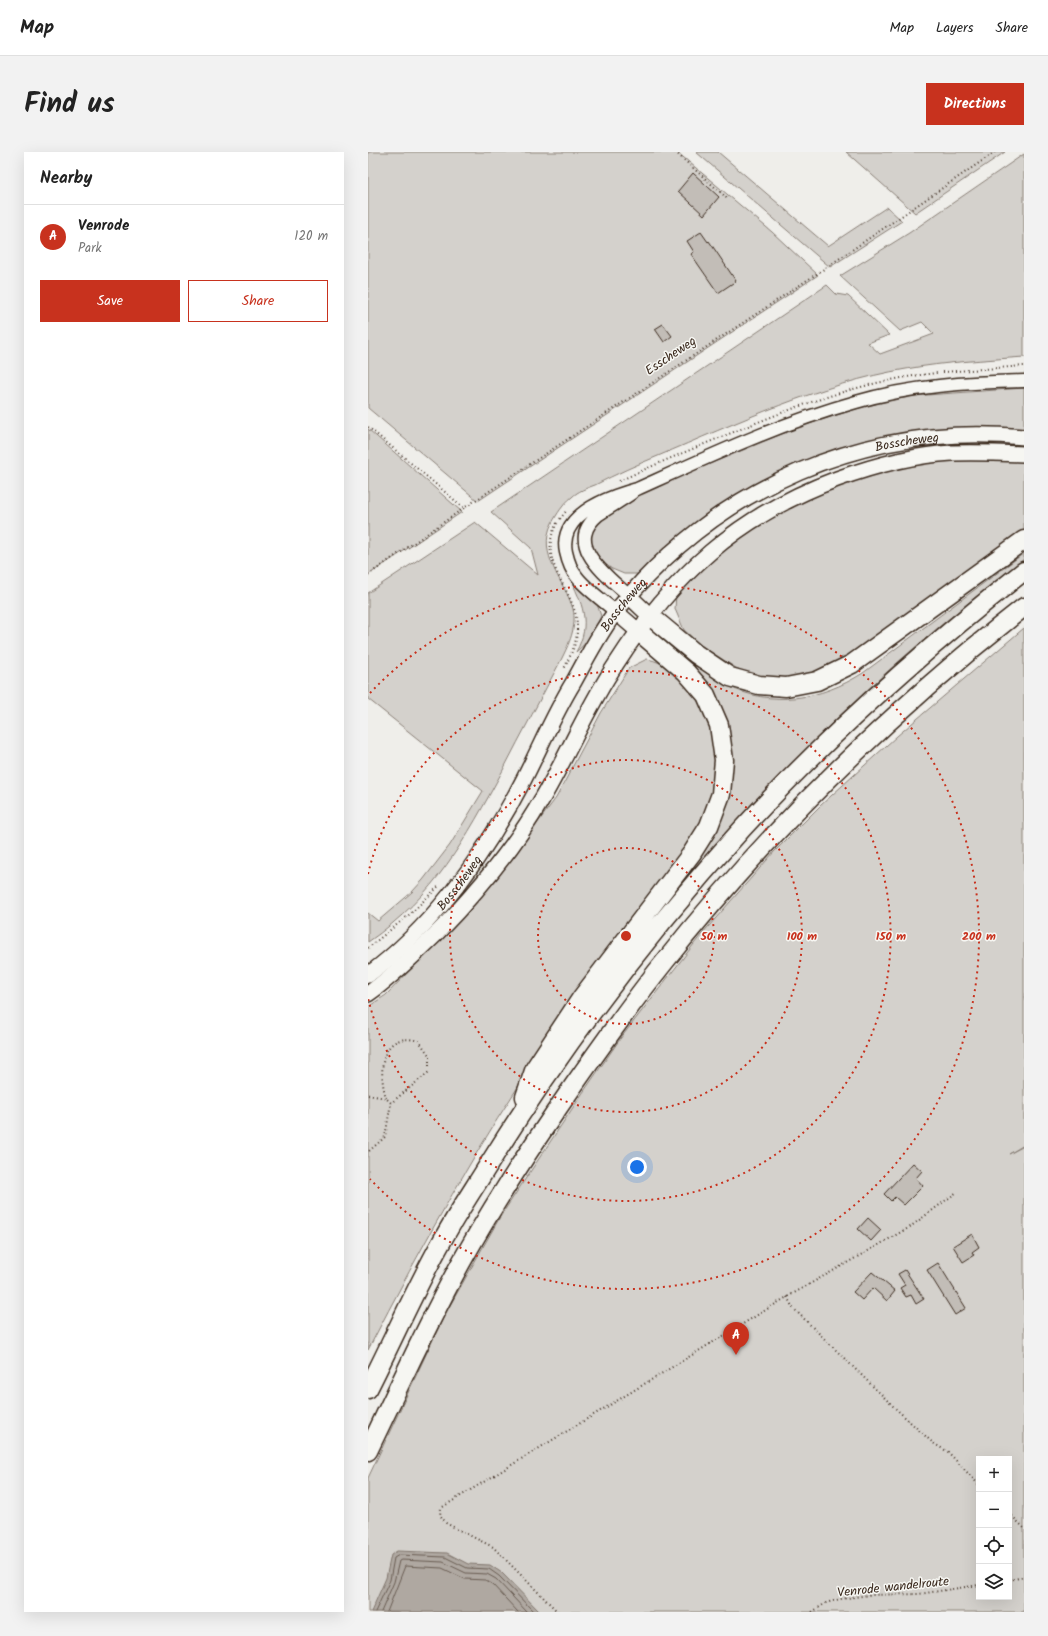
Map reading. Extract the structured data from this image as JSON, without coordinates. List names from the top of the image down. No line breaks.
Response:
{"streets":{"main road":["Bosscheweg"],"path":["Esscheweg","Venrode wandelroute"]},"page":{"header":"Map","nav":["Map","Layers","Share"],"title":"Find us","buttons":["Directions",["Save","Share"]],"heading":"Nearby","list":[{"mark":"A","name":"Venrode","note":"Park","value":"120 m"}],"pins":"A","map_buttons":["+","−"]},"rings":["50 m","100 m","150 m","200 m"]}
